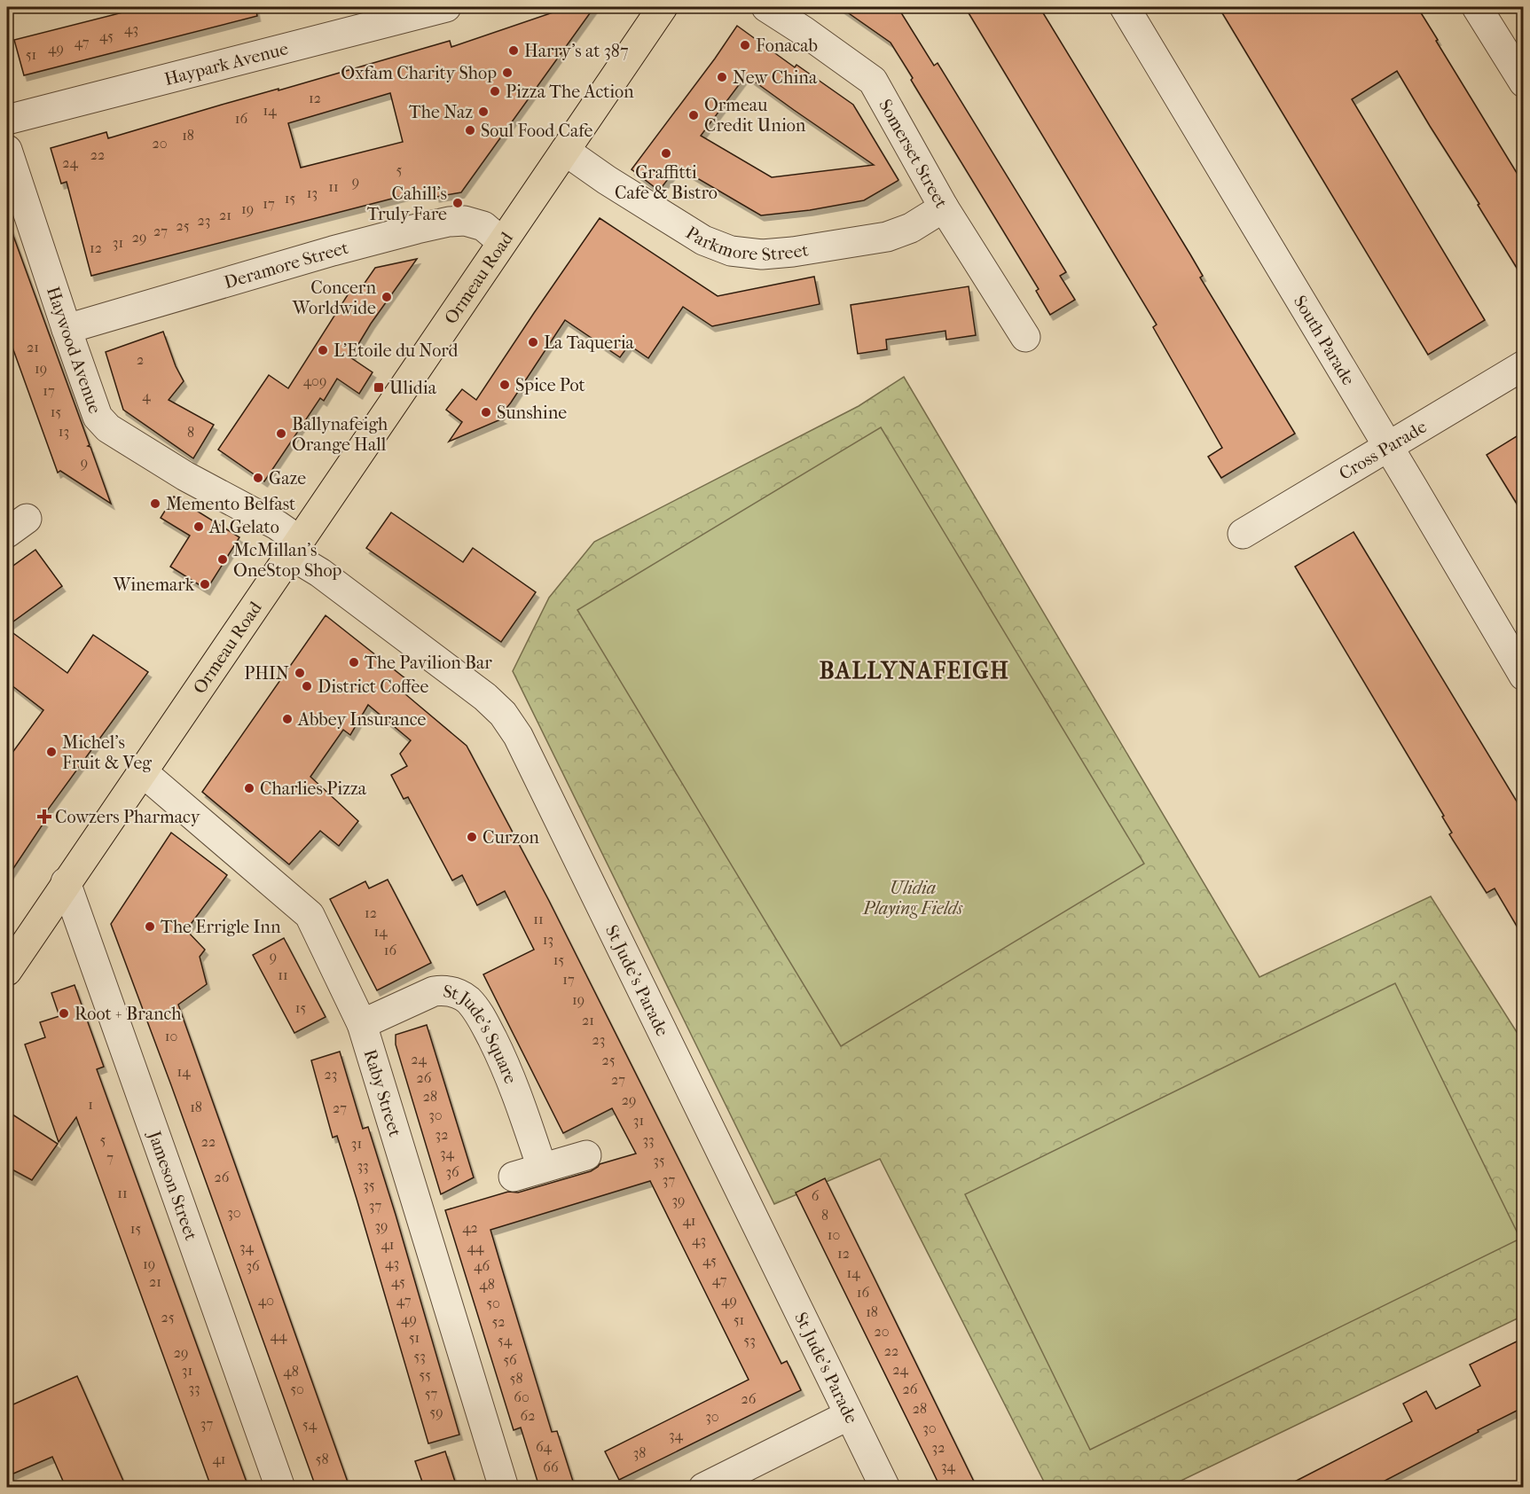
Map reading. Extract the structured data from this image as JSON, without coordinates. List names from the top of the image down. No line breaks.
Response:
{"streets":{"main road":["Ormeau Road"],"street":["Haypark Avenue","Somerset Street","Parkmore Street","Deramore Street","South Parade","Haywood Avenue","Cross Parade","St Jude's Parade","St Jude's Square","Raby Street","Jameson Street"]},"crossings":[["Somerset Street","Parkmore Street"],["Parkmore Street","Ormeau Road"],["Deramore Street","Ormeau Road"],["Deramore Street","Haywood Avenue"],["Ormeau Road","Haywood Avenue"],["Ormeau Road","St Jude's Parade"],["Ormeau Road","Raby Street"],["Ormeau Road","Jameson Street"],["South Parade","Cross Parade"],["Haywood Avenue","St Jude's Parade"],["St Jude's Square","Raby Street"]],"districts":["BALLYNAFEIGH"],"parks":["Ulidia Playing Fields"],"places":{"other":["Fonacab","Harry's at 387","Oxfam Charity Shop","New China","Pizza The Action","The Naz","Ormeau Credit Union","Soul Food Cafe","Graffitti Cafe & Bistro","Cahill's Truly Fare","Concern Worldwide","La Taqueria","L'Etoile du Nord","Spice Pot","Sunshine","Ballynafeigh Orange Hall","Gaze","Memento Belfast","Al Gelato","McMillan's OneStop Shop","Winemark","The Pavilion Bar","PHIN","District Coffee","Abbey Insurance","Michel's Fruit & Veg","Charlies Pizza","Curzon","The Errigle Inn","Root + Branch"],"transit":["Ulidia"],"health":["Cowzers Pharmacy"]},"house_numbers":["43","45","47","49","51","12","14","16","18","20","22","24","5","9","11","13","15","17","19","21","23","25","27","29","31","12","21","2","19","409","17","4","15","13","8","9","12","11","14","13","16","9","15","11","17","19","15","21","10","23","24","25","14","23","26","27","28","29","1","18","27","30","31","32","5","33","22","31","34","7","35","33","36","26","37","35","11","6","39","37","30","8","41","39","42","15","10","43","41","34","44","12","45","43","19","36","46","14","47","21","45","48","16","40","47","49","50","18","25","49","51","52","20","44","51","54","53","22","29","53","56","24","31","48","55","58","33","50","26","57","60","26","28","59","62","30","37","54","30","34","64","32","38","41","58","34","66"]}
